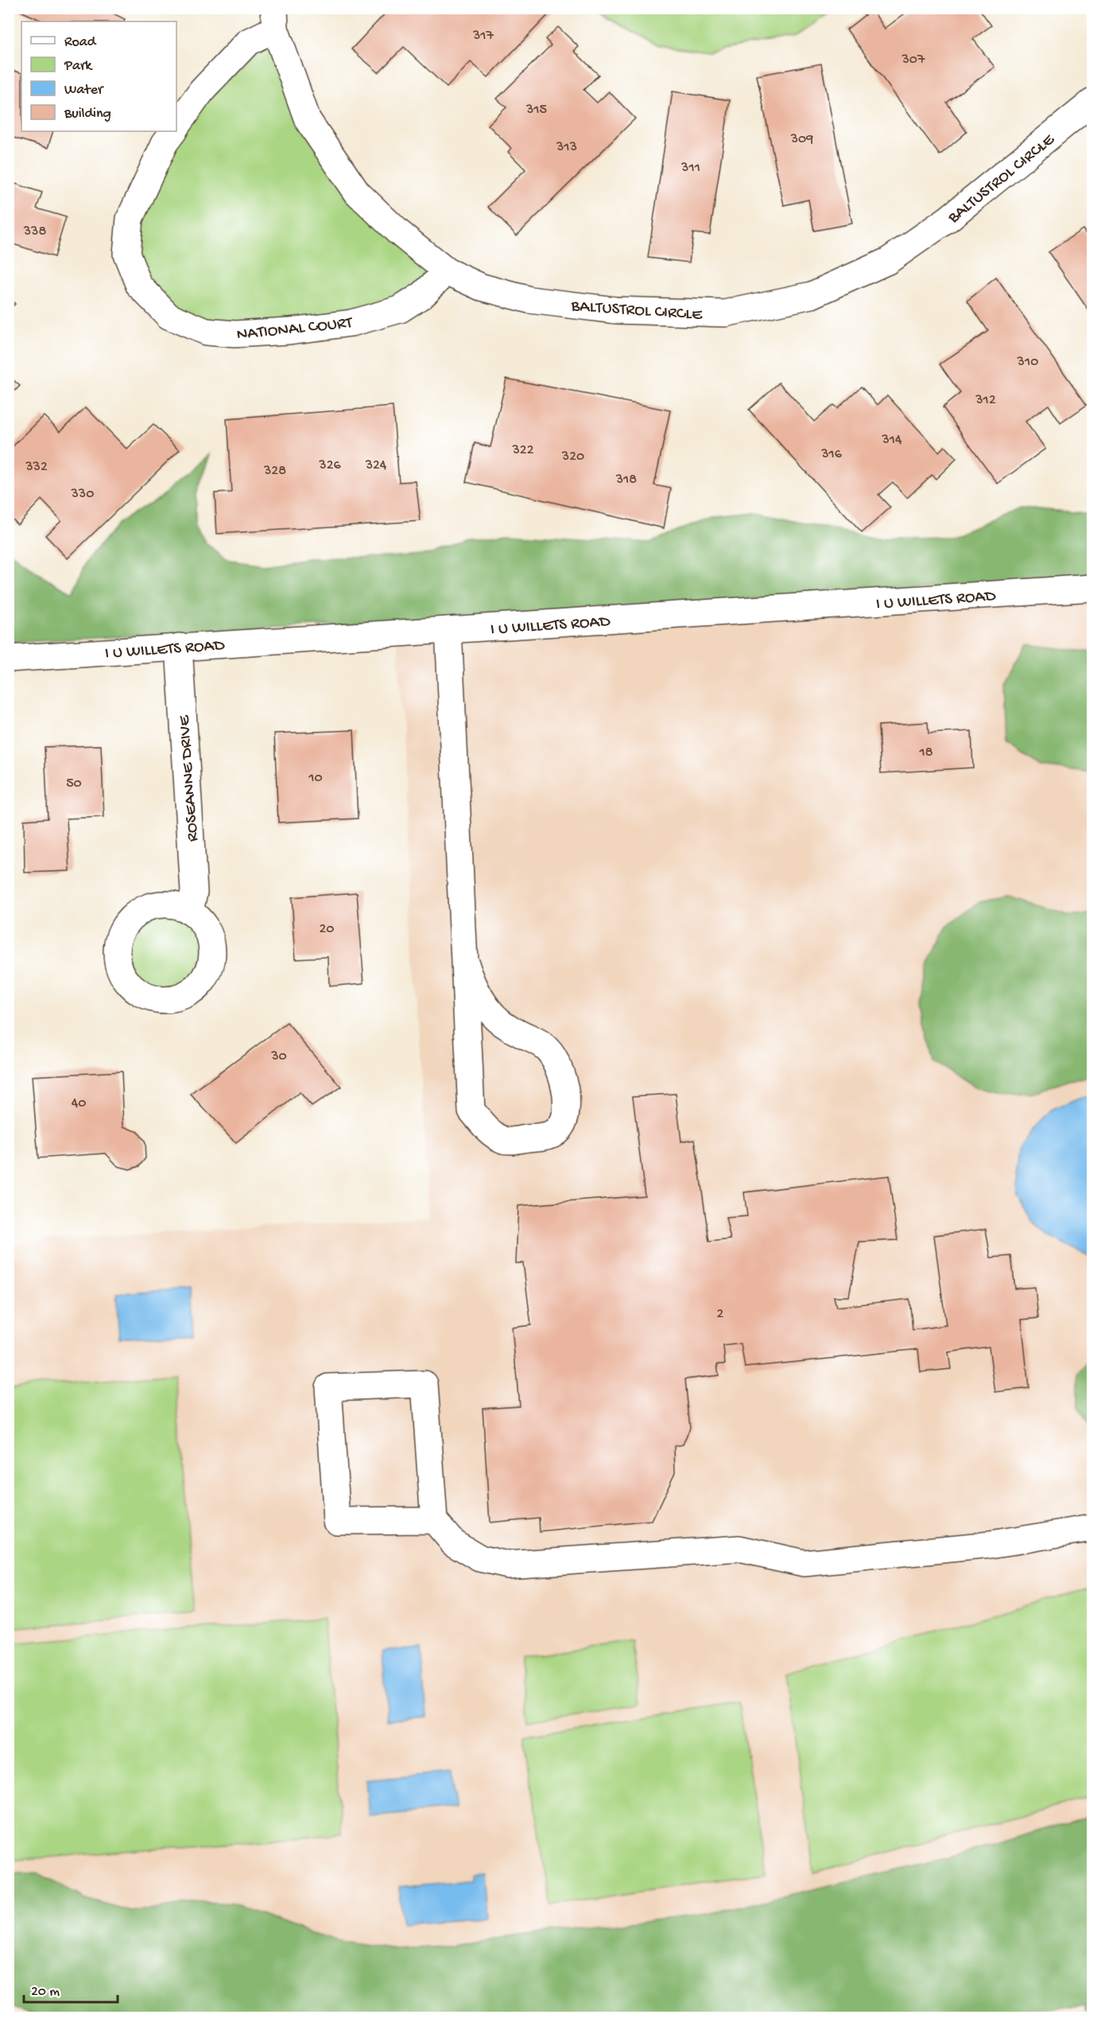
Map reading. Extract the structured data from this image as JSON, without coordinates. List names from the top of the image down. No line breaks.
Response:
{"streets":{"street":["BALTUSTROL CIRCLE","NATIONAL COURT","I U WILLETS ROAD","ROSEANNE DRIVE"]},"crossings":[["BALTUSTROL CIRCLE","NATIONAL COURT"],["I U WILLETS ROAD","ROSEANNE DRIVE"]],"house_numbers":["317","307","315","309","313","311","338","310","312","314","322","316","320","326","324","332","328","318","330","18","10","50","20","30","40","2"],"legend":["Road","Park","Water","Building"],"scale_bar":"20 m"}
